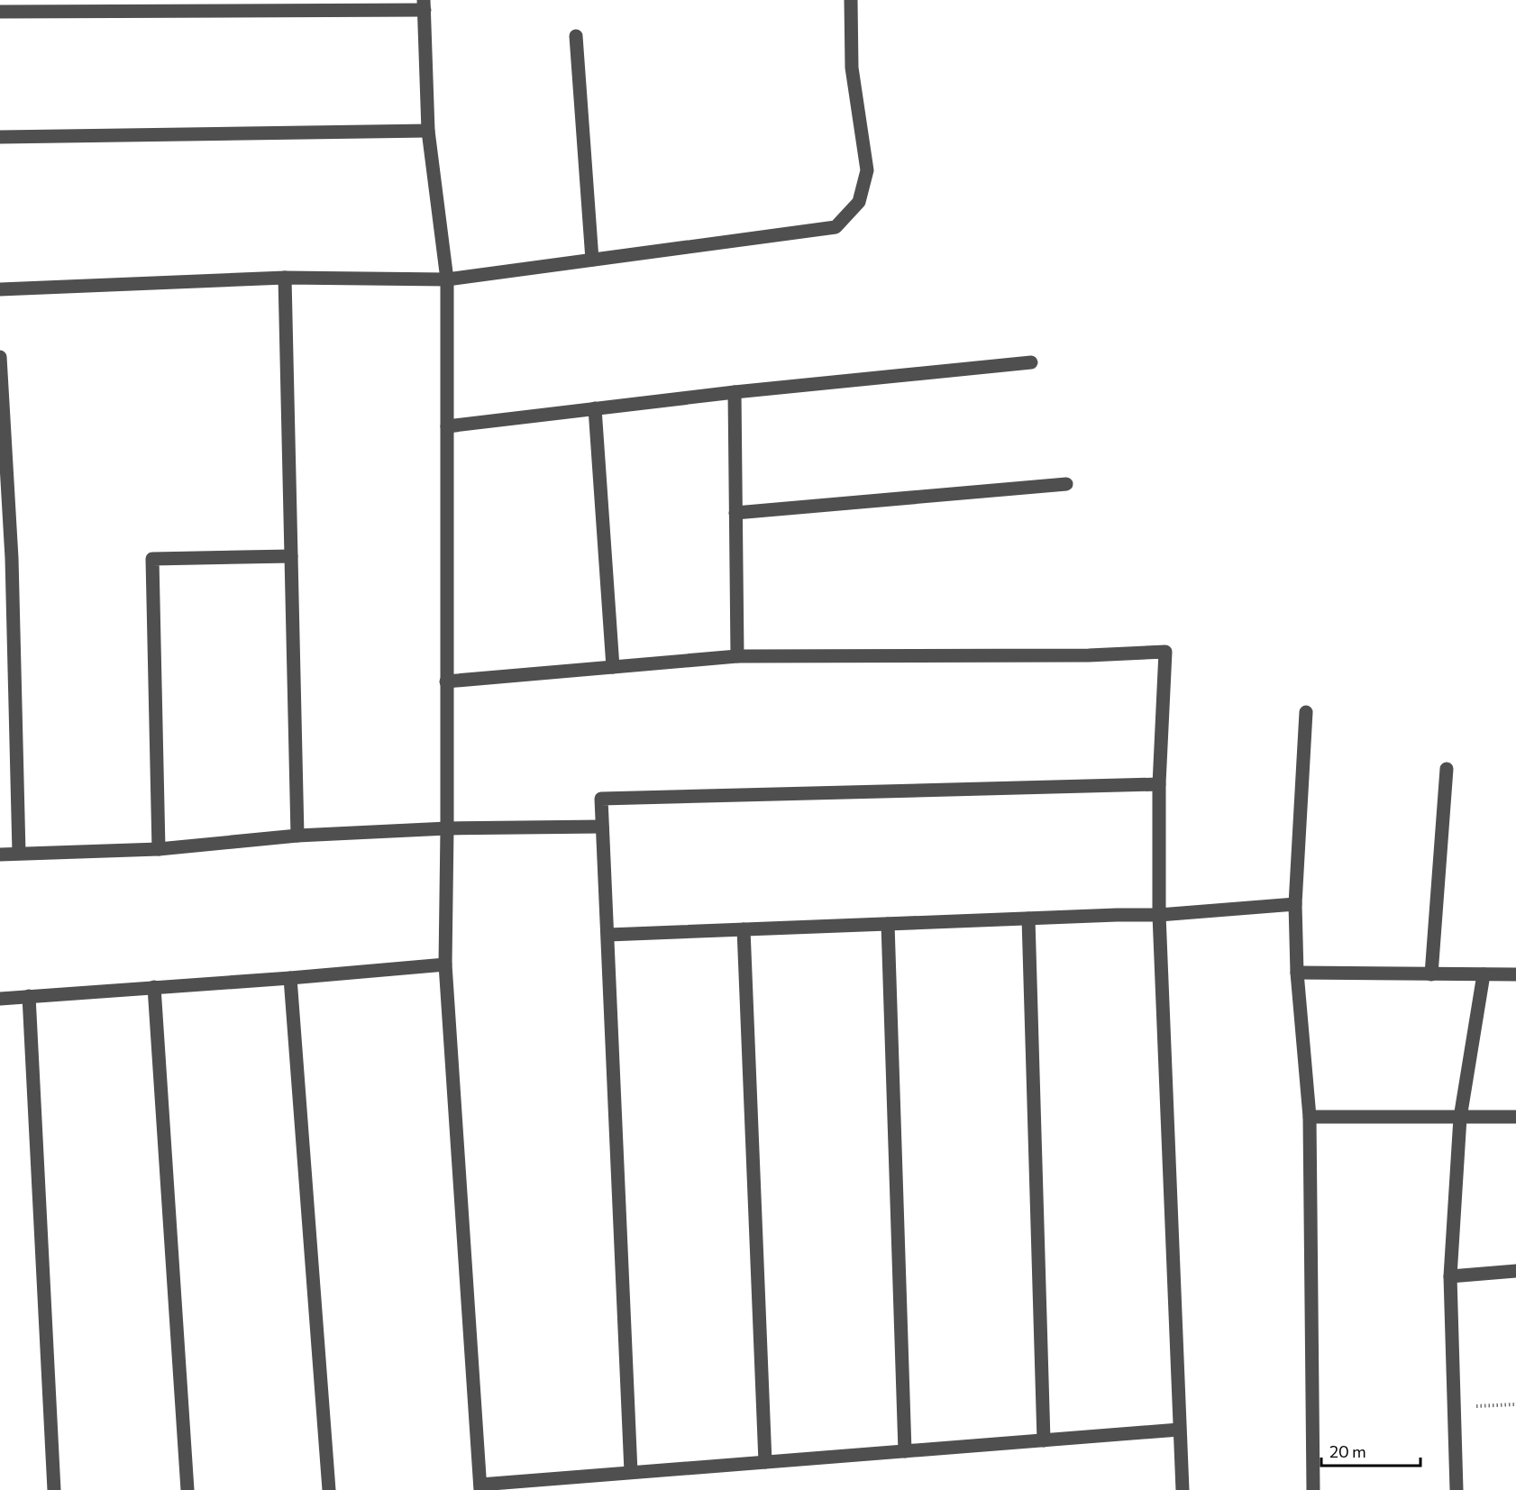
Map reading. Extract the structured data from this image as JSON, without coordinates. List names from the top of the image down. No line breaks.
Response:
{"scale_bar":"20 m"}
